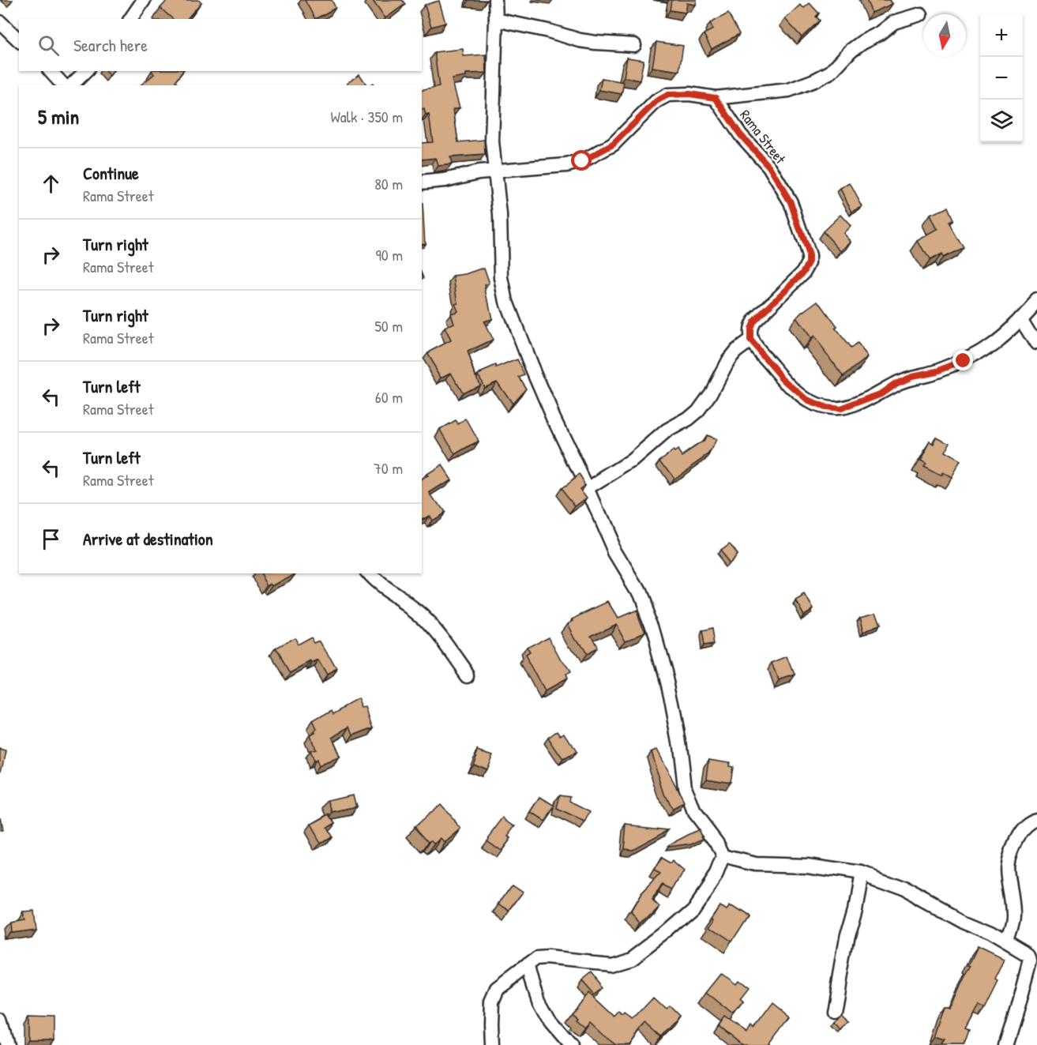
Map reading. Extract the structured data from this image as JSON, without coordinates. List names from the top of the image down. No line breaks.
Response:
{"streets":{"street":["Rama Street"]},"north":"bottom","page":{"map_buttons":["+","−"],"search":"Search here","heading":["5 min","Walk · 350 m"],"list":[["Continue","Rama Street","80 m"],["Turn right","Rama Street","90 m"],["Turn right","Rama Street","50 m"],["Turn left","Rama Street","60 m"],["Turn left","Rama Street","70 m"],"Arrive at destination"]}}
